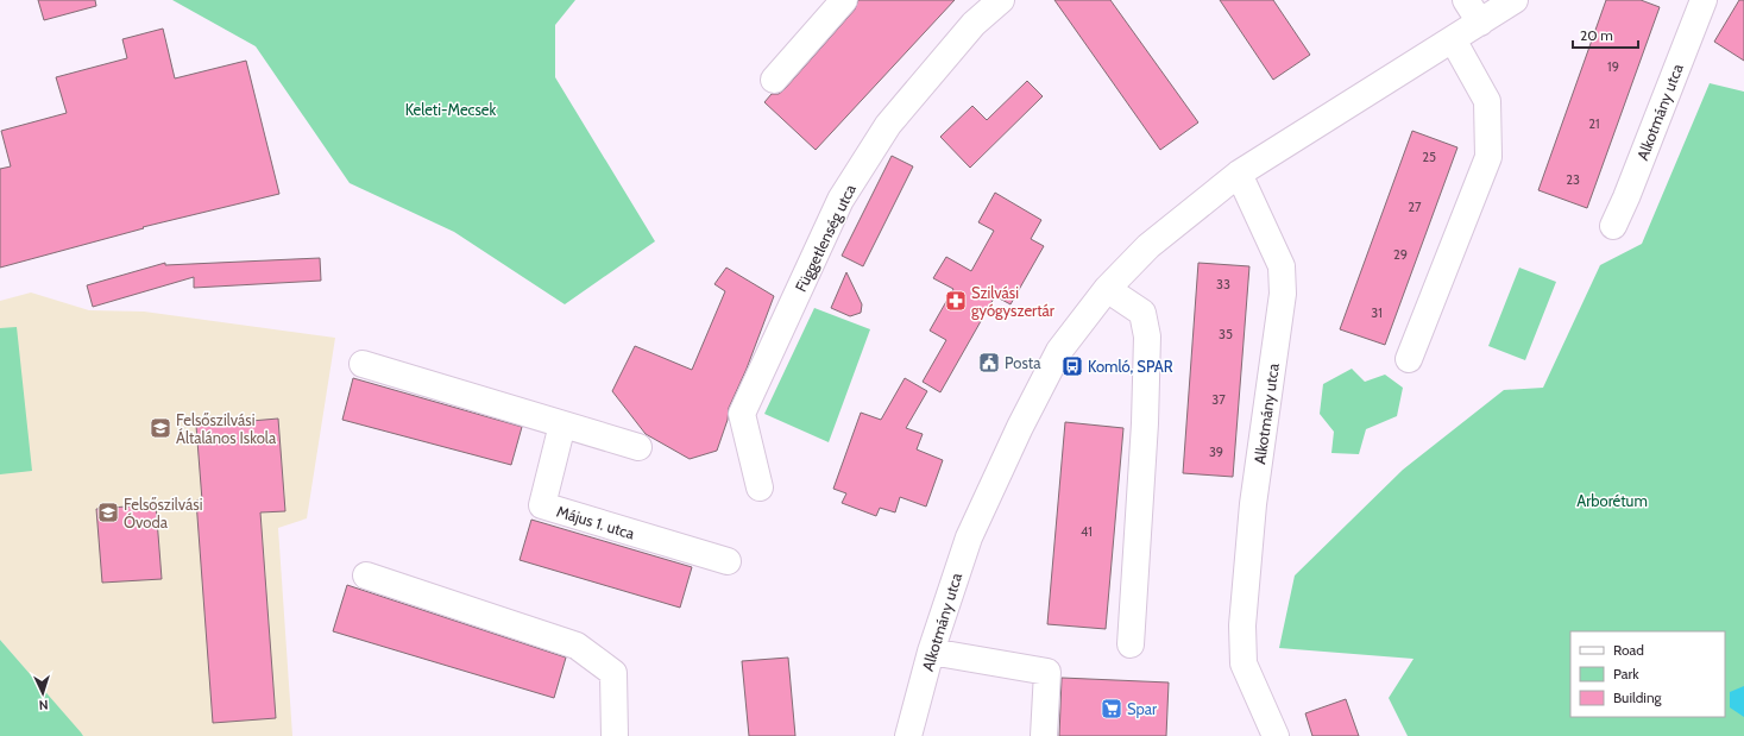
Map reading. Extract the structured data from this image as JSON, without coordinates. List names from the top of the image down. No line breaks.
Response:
{"streets":{"street":["Alkotmány utca","Függetlenség utca","Május 1. utca"]},"parks":["Keleti-Mecsek","Arborétum"],"places":{"pharmacy":["Szilvási gyógyszertár"],"public building":["Posta"],"bus stop":["Komló, SPAR"],"school or university":["Felsőszilvási Általános Iskola","Felsőszilvási Óvoda"],"supermarket":["Spar"]},"house_numbers":["19","21","25","23","27","29","33","31","35","37","39","41"],"legend":["Road","Park","Building"],"scale_bar":"20 m","north":"bottom"}
